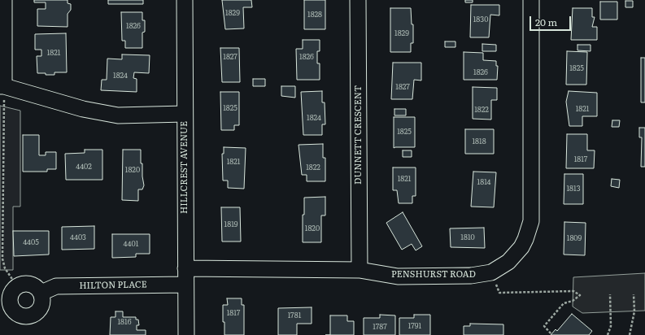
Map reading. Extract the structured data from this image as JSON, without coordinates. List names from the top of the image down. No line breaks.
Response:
{"streets":{"street":["DUNNETT CRESCENT","HILLCREST AVENUE","PENSHURST ROAD","HILTON PLACE"]},"crossings":[["DUNNETT CRESCENT","PENSHURST ROAD"],["HILLCREST AVENUE","PENSHURST ROAD"],["HILLCREST AVENUE","HILTON PLACE"]],"house_numbers":["1829","1828","1830","1826","1829","1821","1827","1826","1825","1826","1824","1827","1825","1821","1822","1824","1825","1818","1817","1821","4402","1822","1820","1821","1814","1813","1819","1820","4403","1810","1809","4405","4401","1817","1781","1816","1791","1787"],"scale_bar":"20 m"}
